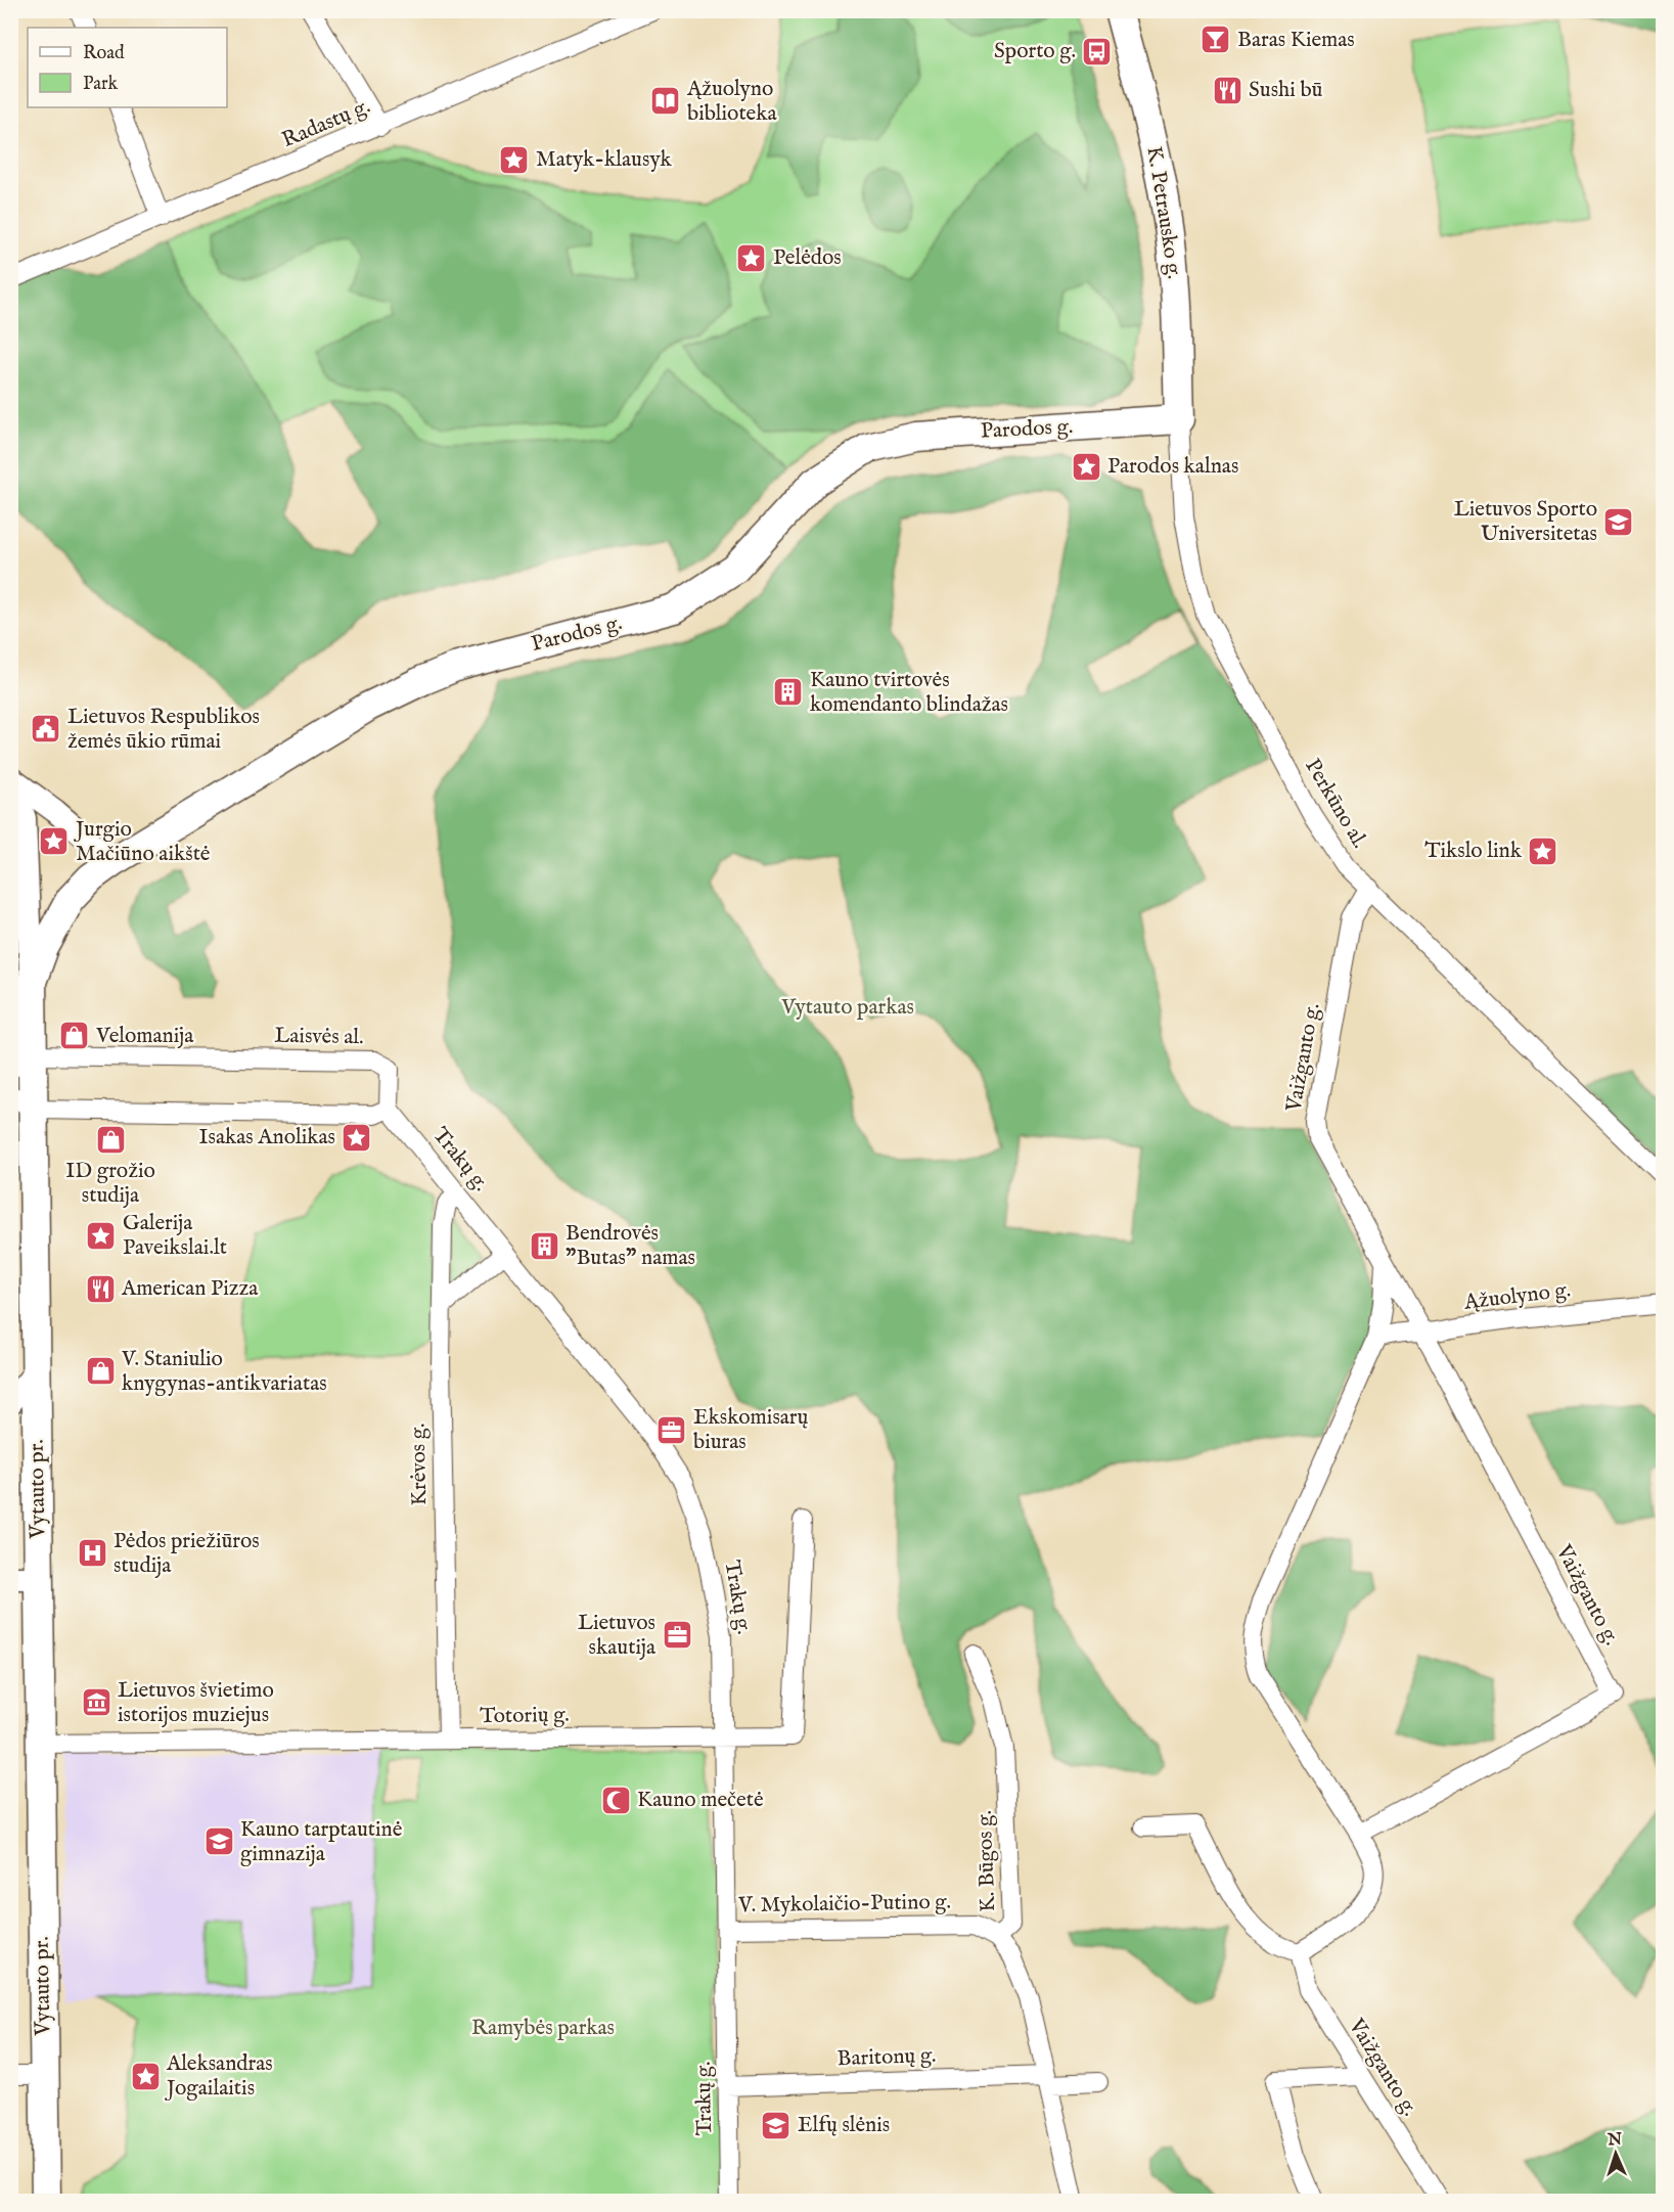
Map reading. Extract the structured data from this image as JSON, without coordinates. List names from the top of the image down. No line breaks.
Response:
{"streets":{"main road":["K. Petrausko g.","Parodos g.","Vytauto pr."],"street":["Radastų g.","Perkūno al.","Laisvės al.","Vaižganto g.","Trakų g.","Ąžuolyno g.","Krėvos g.","Totorių g.","K. Būgos g.","V. Mykolaičio-Putino g.","Baritonų g."]},"crossings":[["K. Petrausko g.","Parodos g."],["K. Petrausko g.","Perkūno al."],["Parodos g.","Perkūno al."],["Parodos g.","Vytauto pr."],["Perkūno al.","Vaižganto g."],["Laisvės al.","Trakų g."],["Laisvės al.","Vytauto pr."],["Vaižganto g.","Ąžuolyno g."],["Trakų g.","Krėvos g."],["Trakų g.","Totorių g."],["Trakų g.","V. Mykolaičio-Putino g."],["Trakų g.","Baritonų g."],["Krėvos g.","Totorių g."],["Vytauto pr.","Totorių g."],["K. Būgos g.","V. Mykolaičio-Putino g."],["K. Būgos g.","Baritonų g."]],"parks":["Vytauto parkas","Ramybės parkas"],"places":{"bar":["Baras Kiemas"],"bus stop":["Sporto g."],"restaurant":["Sushi bū","American Pizza"],"library":["Ąžuolyno biblioteka"],"place":["Matyk-klausyk","Pelėdos","Parodos kalnas","Jurgio Mačiūno aikštė","Tikslo link","Isakas Anolikas","Galerija Paveikslai.lt","Aleksandras Jogailaitis"],"school or university":["Lietuvos Sporto Universitetas","Kauno tarptautinė gimnazija","Elfų slėnis"],"building":["Kauno tvirtovės komendanto blindažas","Bendrovės \"Butas\" namas"],"public building":["Lietuvos Respublikos žemės ūkio rūmai"],"shop":["Velomanija","ID grožio studija","V. Staniulio knygynas-antikvariatas"],"office":["Ekskomisarų biuras","Lietuvos skautija"],"hospital":["Pėdos priežiūros studija"],"museum":["Lietuvos švietimo istorijos muziejus"],"mosque":["Kauno mečetė"]},"legend":["Road","Park"],"north":"top"}
